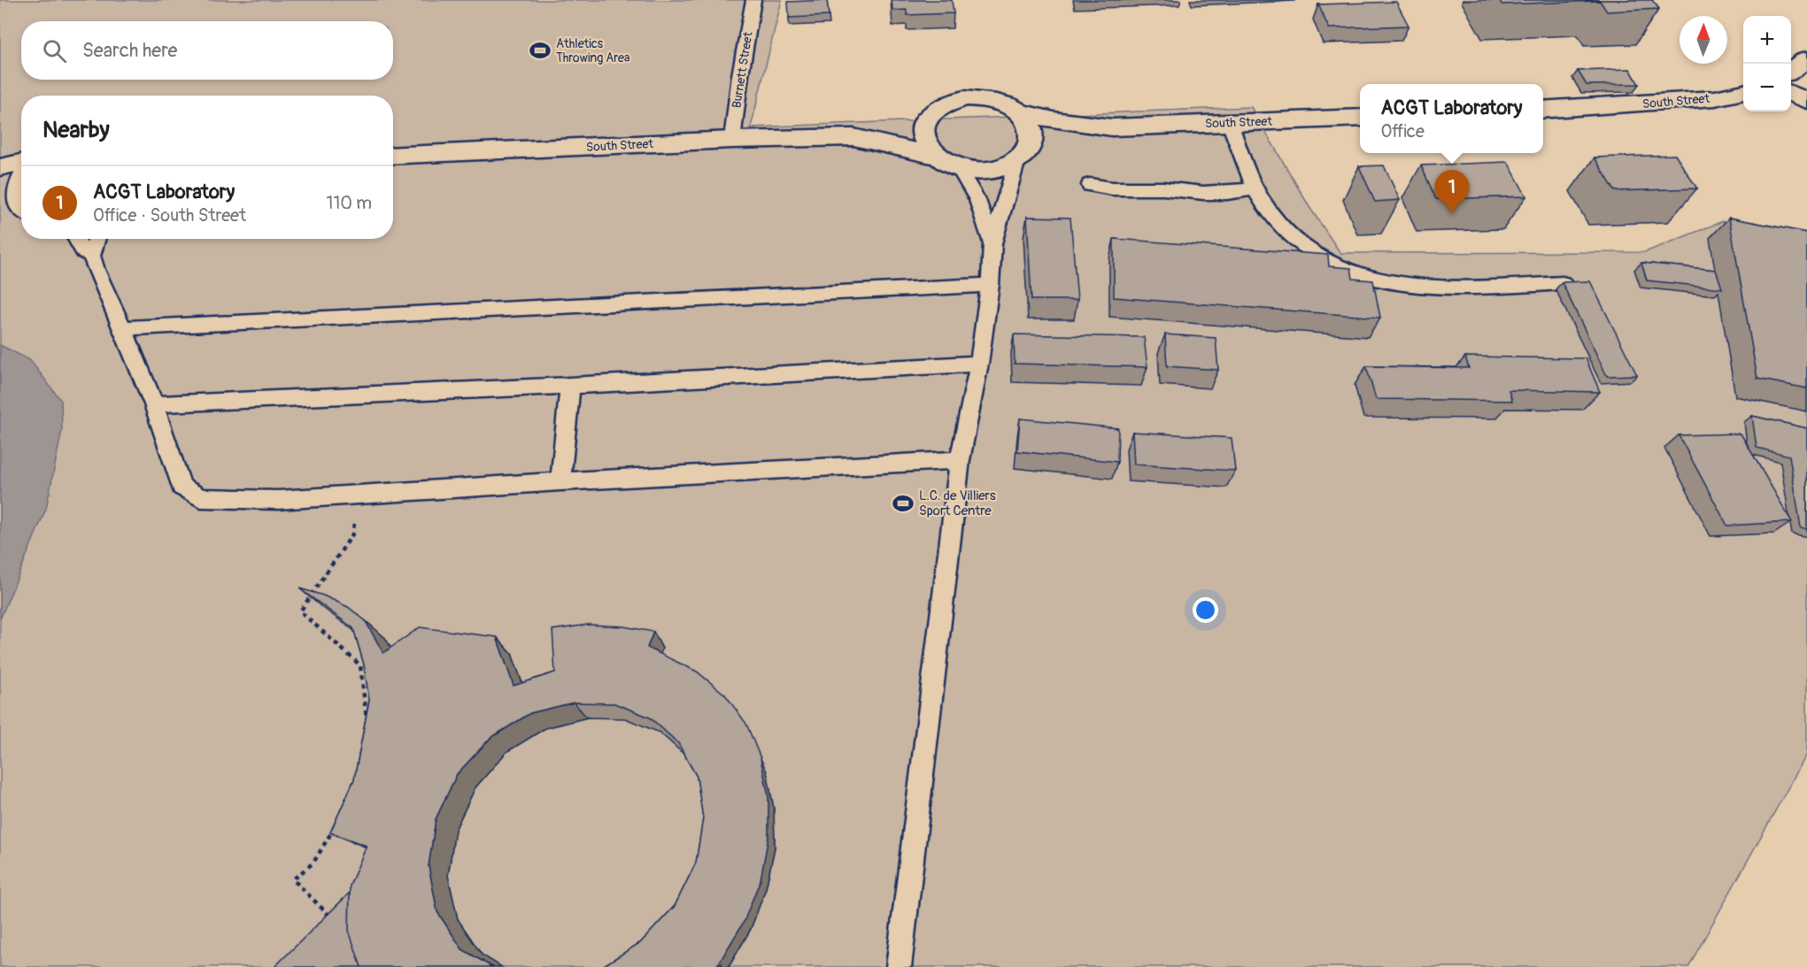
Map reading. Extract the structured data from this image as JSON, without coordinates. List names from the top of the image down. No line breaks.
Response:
{"streets":{"street":["South Street"],"lane":["Burnett Street"]},"crossings":[["Burnett Street","South Street"]],"places":{"sports":["Athletics Throwing Area","L.C. de Villiers Sport Centre"]},"north":"top","page":{"map_buttons":["+","−"],"search":"Search here","popup":["ACGT Laboratory","Office"],"heading":"Nearby","list":[{"mark":"1","name":"ACGT Laboratory","note":"Office · South Street","value":"110 m"}],"pins":"1"}}
